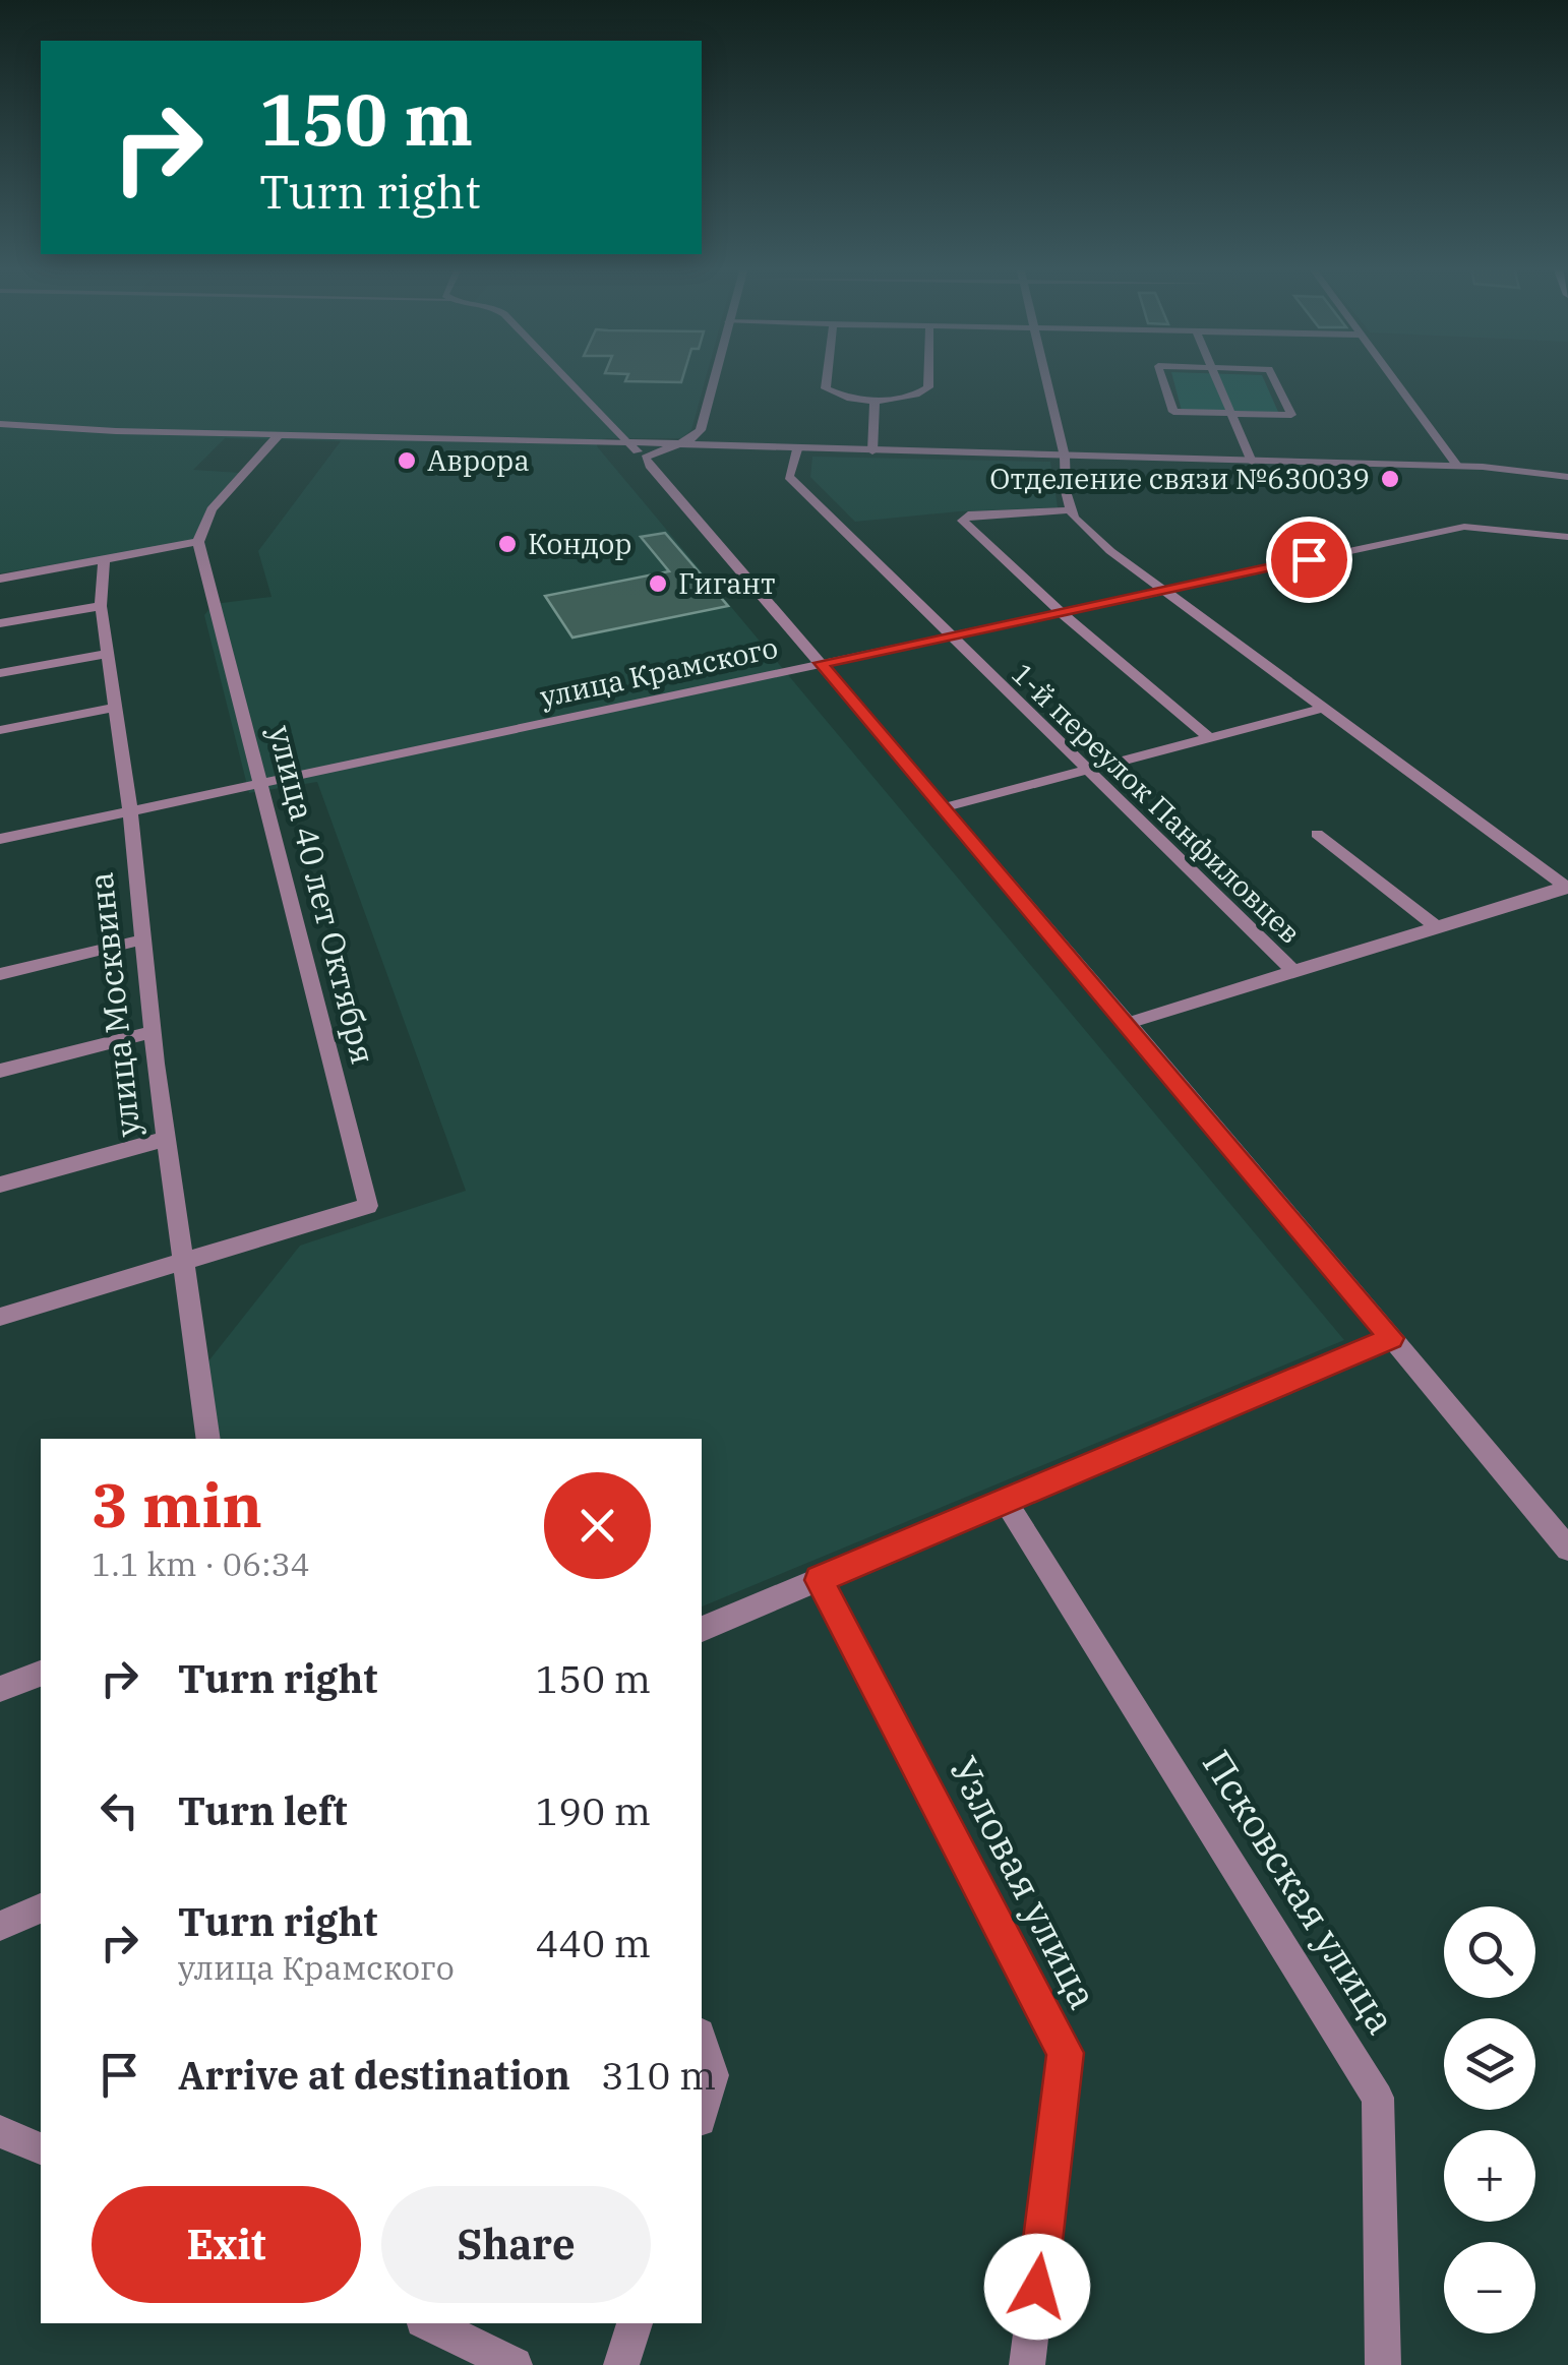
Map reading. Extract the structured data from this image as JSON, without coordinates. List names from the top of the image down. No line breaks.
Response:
{"streets":{"street":["улица Крамского","1-й переулок Панфиловцев","улица 40 лет Октября","улица Москвина","Узловая улица","Псковская улица"]},"crossings":[["улица Крамского","1-й переулок Панфиловцев"],["улица Крамского","улица 40 лет Октября"],["улица Крамского","улица Москвина"],["улица 40 лет Октября","улица Москвина"]],"places":["Аврора","Отделение связи №630039","Кондор","Гигант"],"page":{"turn":["150 m","Turn right"],"heading":["3 min","1.1 km · 06:34"],"list":[{"name":"Turn right","value":"150 m"},{"name":"Turn left","value":"190 m"},{"name":"Turn right","note":"улица Крамского","value":"440 m"},{"name":"Arrive at destination","value":"310 m"}],"map_buttons":["+","−"],"buttons":["Exit","Share"]}}
